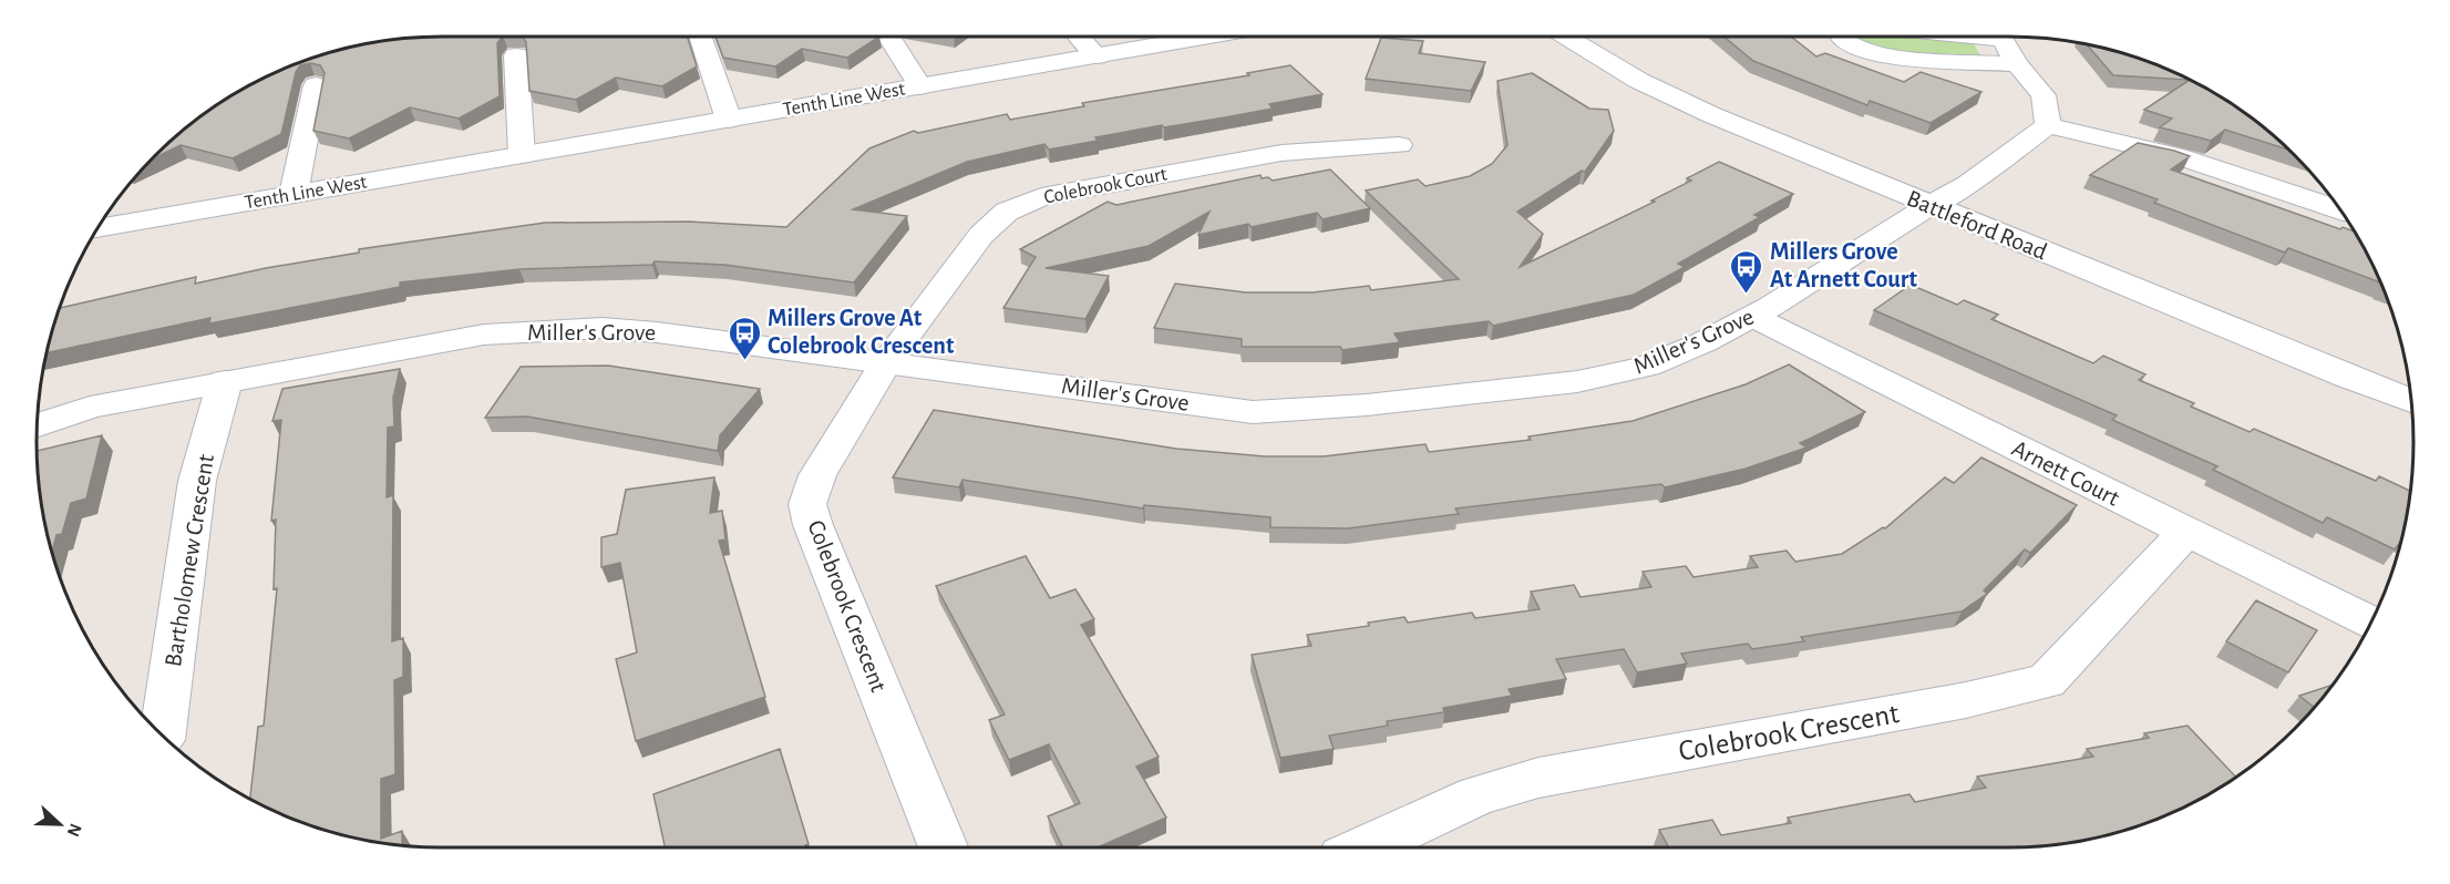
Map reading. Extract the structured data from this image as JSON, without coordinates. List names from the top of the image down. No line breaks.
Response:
{"streets":{"street":["Tenth Line West","Colebrook Court","Battleford Road","Miller's Grove","Arnett Court","Bartholomew Crescent","Colebrook Crescent"]},"crossings":[["Colebrook Court","Miller's Grove"],["Colebrook Court","Colebrook Crescent"],["Battleford Road","Miller's Grove"],["Miller's Grove","Arnett Court"],["Miller's Grove","Bartholomew Crescent"],["Miller's Grove","Colebrook Crescent"],["Arnett Court","Colebrook Crescent"]],"places":{"bus stop":["Millers Grove At Arnett Court","Millers Grove At Colebrook Crescent"]},"north":"right"}
